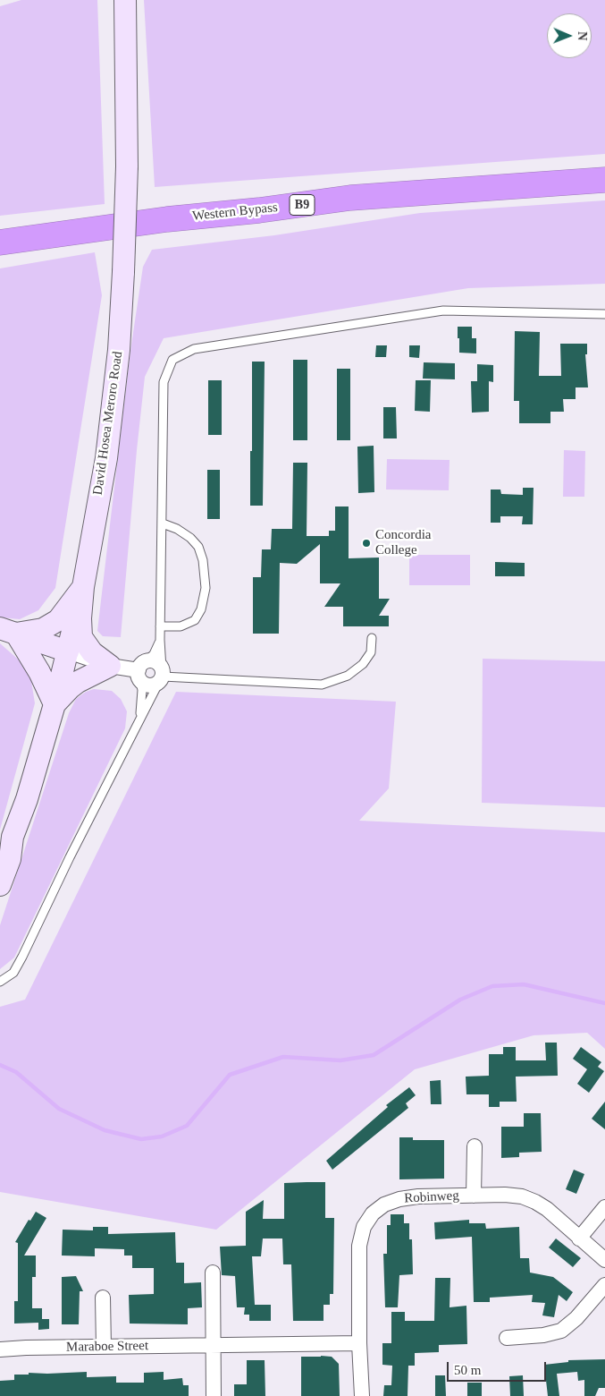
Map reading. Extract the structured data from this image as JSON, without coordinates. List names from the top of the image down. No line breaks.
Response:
{"streets":{"highway":["B9","Western Bypass"],"main road":["David Hosea Meroro Road"],"street":["Robinweg","Maraboe Street"]},"crossings":[["Robinweg","Maraboe Street"]],"places":["Concordia College"],"scale_bar":"50 m","north":"right"}
